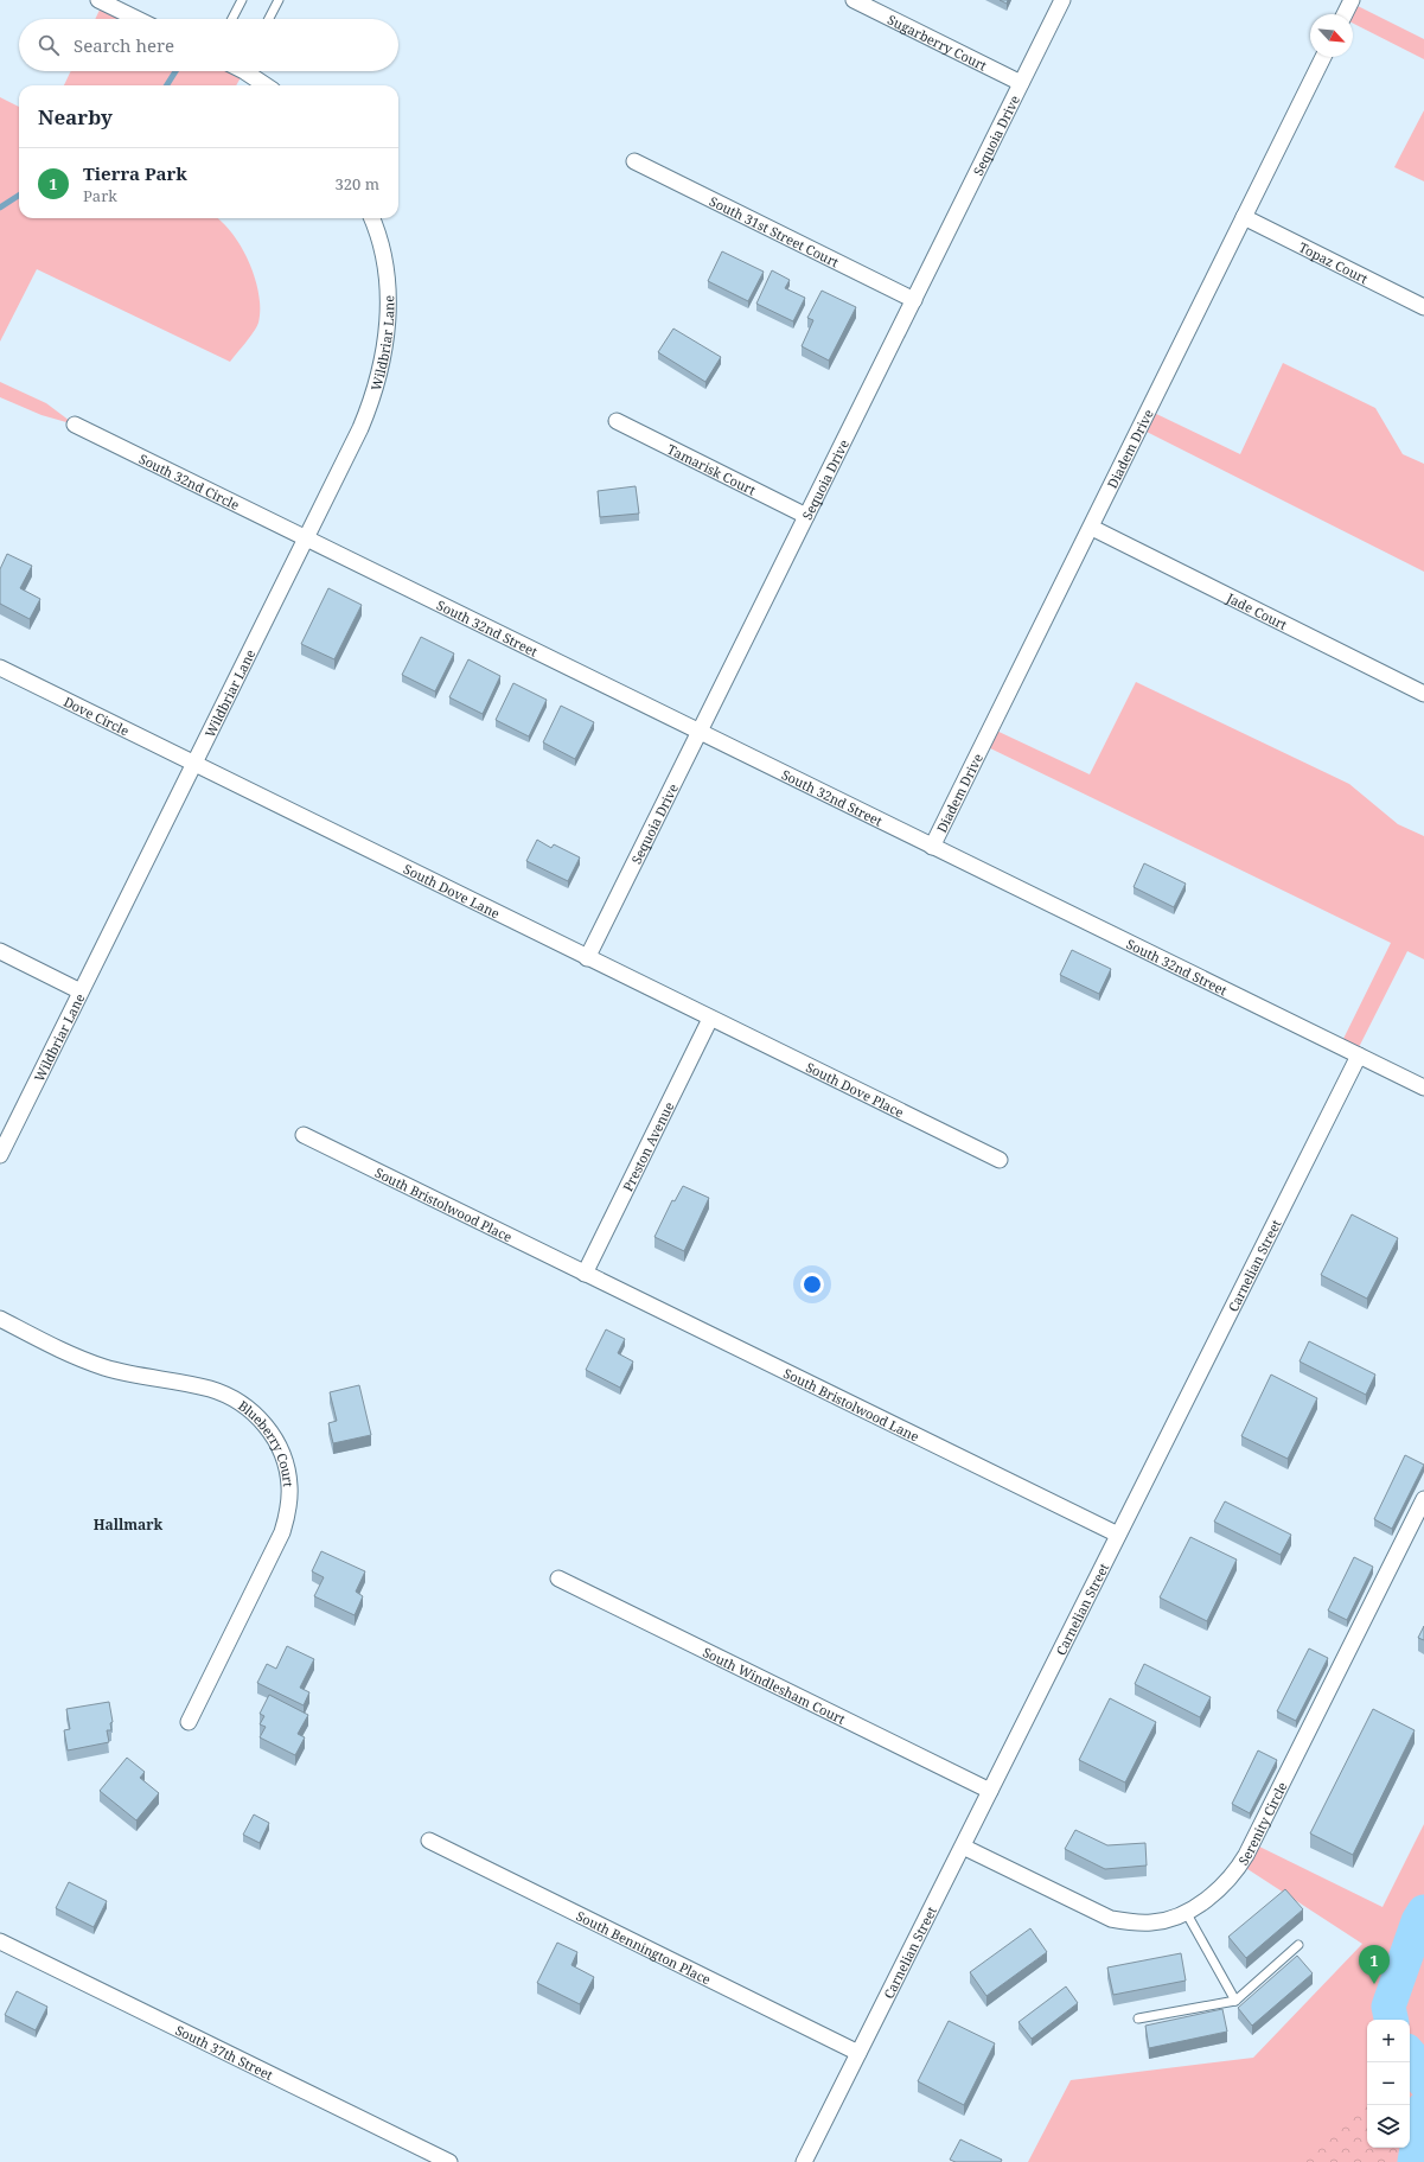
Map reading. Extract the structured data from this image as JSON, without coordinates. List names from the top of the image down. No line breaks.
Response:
{"streets":{"street":["Sugarberry Court","Sequoia Drive","South 31st Street Court","Topaz Court","Wildbriar Lane","Diadem Drive","Tamarisk Court","South 32nd Circle","Jade Court","South 32nd Street","Dove Circle","South Dove Lane","South Dove Place","Preston Avenue","South Bristolwood Place","Carnelian Street","South Bristolwood Lane","Blueberry Court","South Windlesham Court","Serenity Circle","South Bennington Place","South 37th Street"]},"crossings":[["Sugarberry Court","Sequoia Drive"],["Sequoia Drive","South 31st Street Court"],["Sequoia Drive","Tamarisk Court"],["Sequoia Drive","South 32nd Street"],["Sequoia Drive","South Dove Lane"],["Topaz Court","Diadem Drive"],["Wildbriar Lane","South 32nd Circle"],["Wildbriar Lane","South 32nd Street"],["Wildbriar Lane","Dove Circle"],["Wildbriar Lane","South Dove Lane"],["Diadem Drive","Jade Court"],["Diadem Drive","South 32nd Street"],["South 32nd Circle","South 32nd Street"],["South 32nd Street","Carnelian Street"],["Dove Circle","South Dove Lane"],["South Dove Lane","South Dove Place"],["South Dove Lane","Preston Avenue"],["South Dove Place","Preston Avenue"],["Preston Avenue","South Bristolwood Place"],["Preston Avenue","South Bristolwood Lane"],["South Bristolwood Place","South Bristolwood Lane"],["Carnelian Street","South Bristolwood Lane"],["Carnelian Street","South Windlesham Court"],["Carnelian Street","Serenity Circle"],["Carnelian Street","South Bennington Place"]],"districts":["Hallmark"],"north":"bottom right","page":{"search":"Search here","heading":"Nearby","list":[{"mark":"1","name":"Tierra Park","note":"Park","value":"320 m"}],"pins":"1","map_buttons":["+","−"]}}
